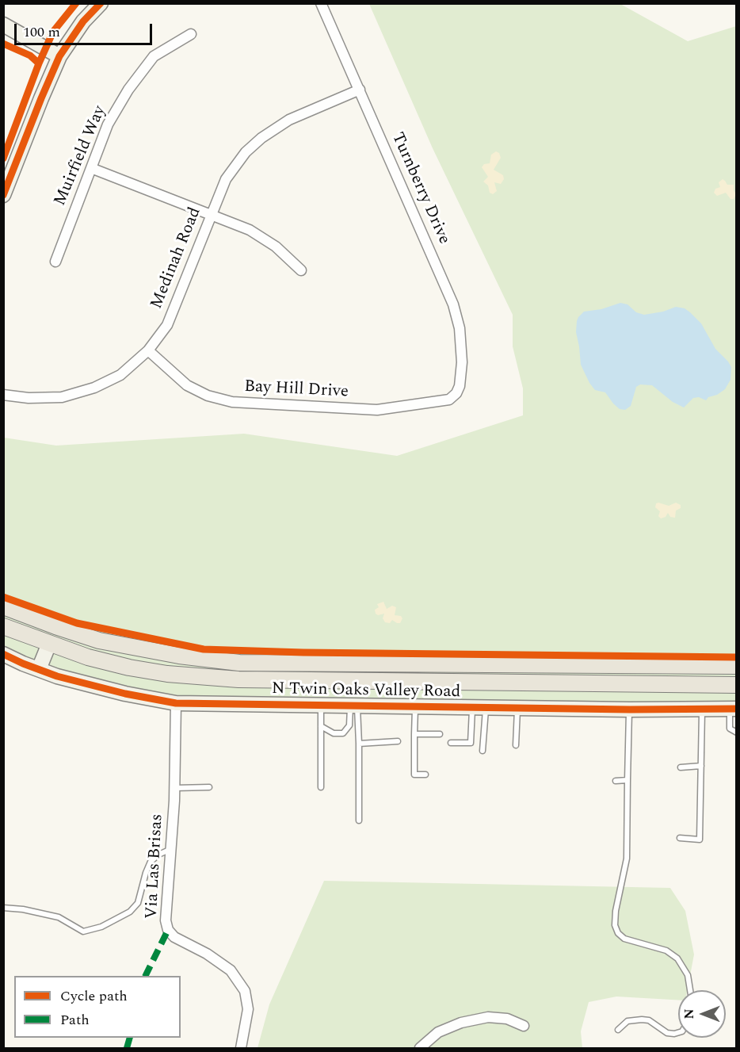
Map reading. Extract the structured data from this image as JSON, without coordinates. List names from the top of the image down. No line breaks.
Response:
{"streets":{"street":["Muirfield Way","Turnberry Drive","Medinah Road","Bay Hill Drive","N Twin Oaks Valley Road","Via Las Brisas"]},"crossings":[["Turnberry Drive","Medinah Road"],["Turnberry Drive","Bay Hill Drive"],["Medinah Road","Bay Hill Drive"],["N Twin Oaks Valley Road","Via Las Brisas"]],"legend":["Cycle path","Path"],"scale_bar":"100 m","north":"left"}
